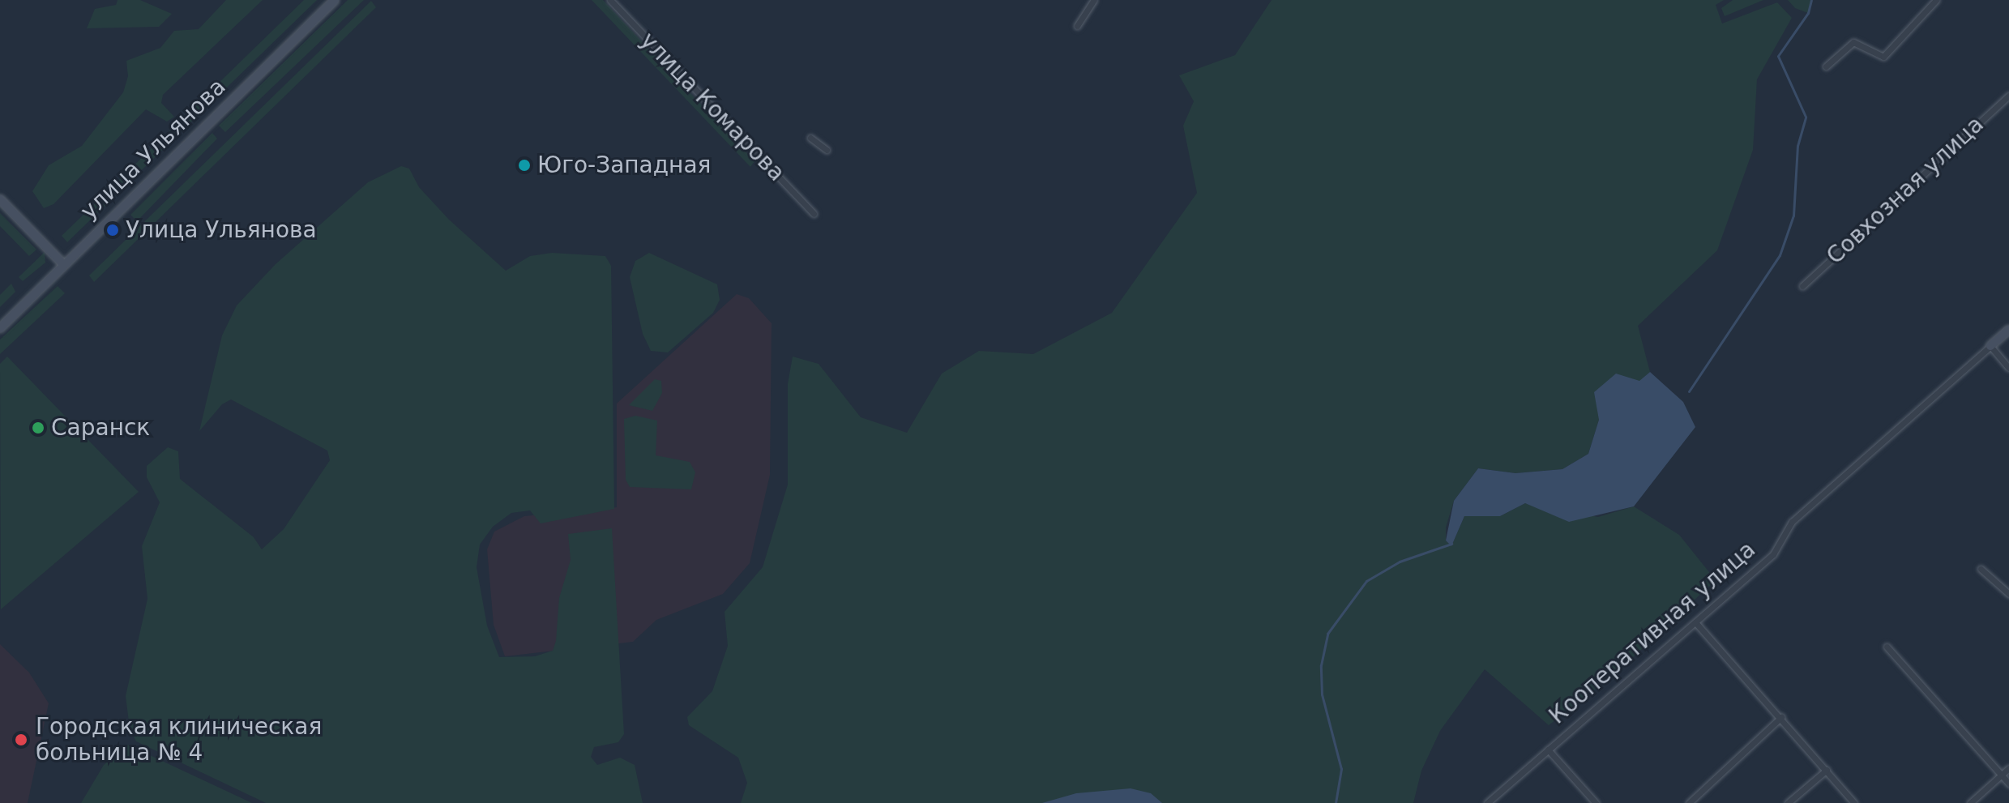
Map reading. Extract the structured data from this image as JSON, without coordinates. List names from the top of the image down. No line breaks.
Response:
{"streets":{"main road":["улица Ульянова","Кооперативная улица"],"street":["улица Комарова","Совхозная улица"]},"places":["Юго-Западная","Улица Ульянова","Саранск","Городская клиническая больница № 4"]}
